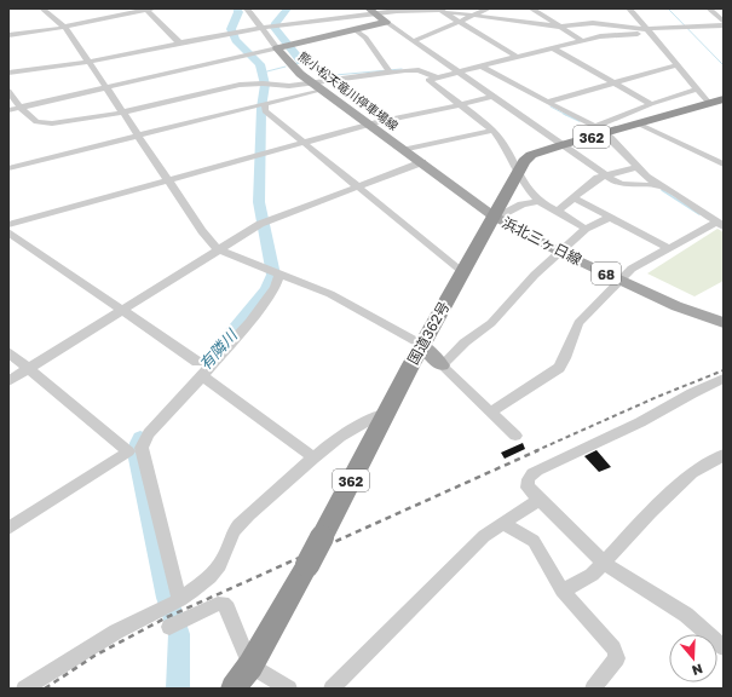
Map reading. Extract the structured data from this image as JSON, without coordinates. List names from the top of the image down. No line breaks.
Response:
{"streets":{"highway":["362","国道362号"],"main road":["熊小松天竜川停車場線","浜北三ヶ日線","68"]},"crossings":[["熊小松天竜川停車場線","浜北三ヶ日線"],["熊小松天竜川停車場線","国道362号"],["浜北三ヶ日線","国道362号"]],"water":["有隣川"],"north":"bottom"}
